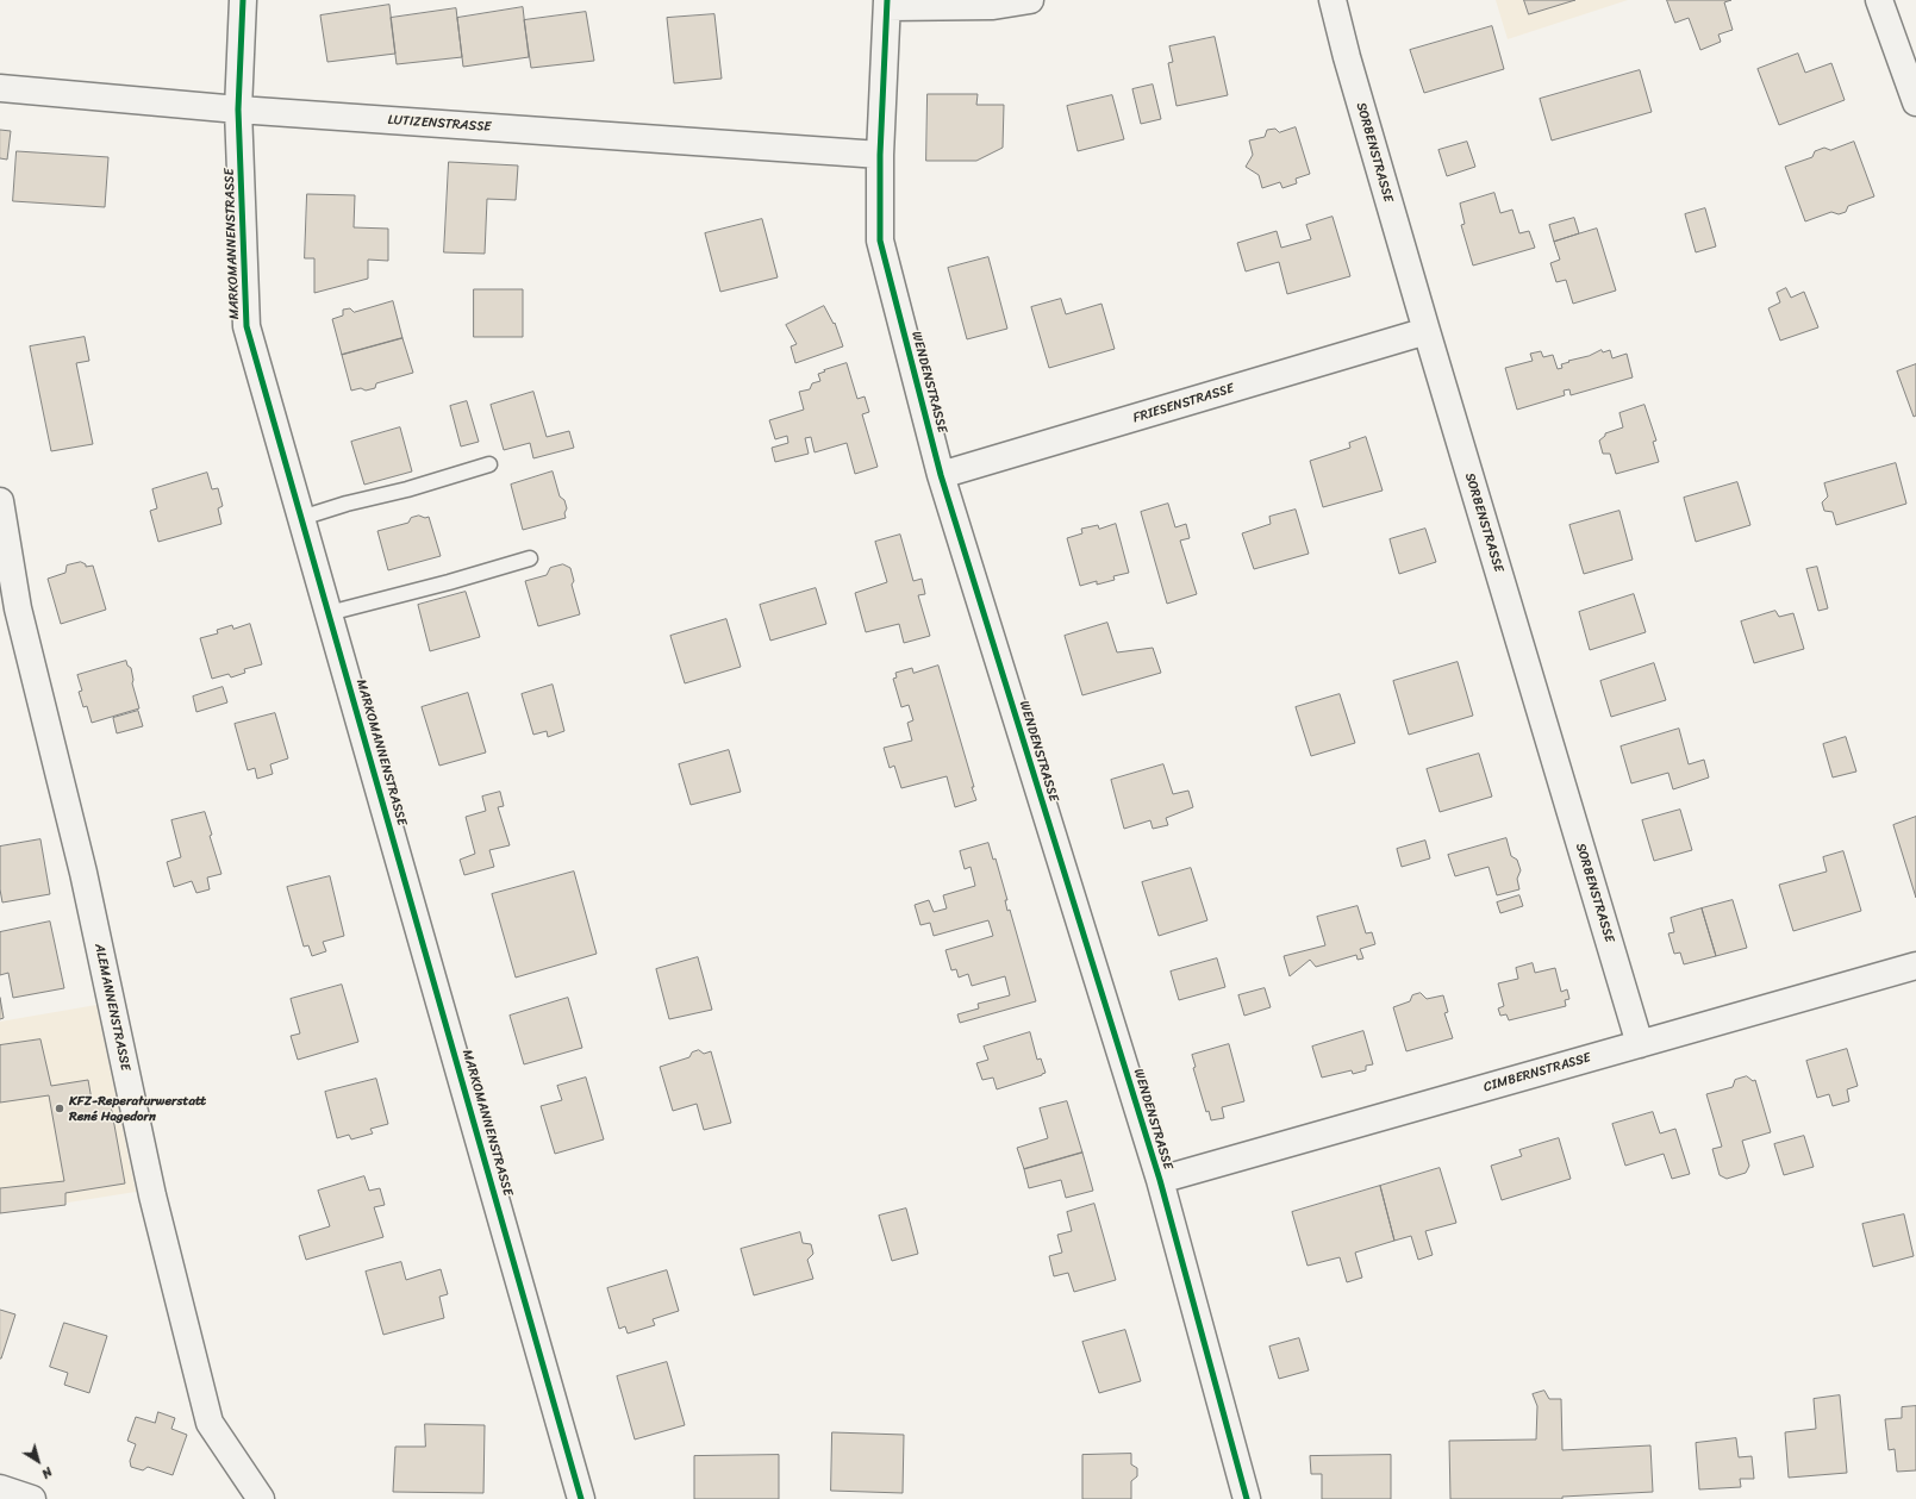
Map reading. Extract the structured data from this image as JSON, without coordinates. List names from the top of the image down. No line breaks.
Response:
{"streets":{"street":["LUTIZENSTRASSE","SORBENSTRASSE","MARKOMANNENSTRASSE","WENDENSTRASSE","FRIESENSTRASSE","ALEMANNENSTRASSE","CIMBERNSTRASSE"]},"crossings":[["LUTIZENSTRASSE","MARKOMANNENSTRASSE"],["LUTIZENSTRASSE","WENDENSTRASSE"],["SORBENSTRASSE","FRIESENSTRASSE"],["SORBENSTRASSE","CIMBERNSTRASSE"],["WENDENSTRASSE","FRIESENSTRASSE"],["WENDENSTRASSE","CIMBERNSTRASSE"]],"places":["KFZ-Reperaturwerstatt René Hagedorn"],"north":"bottom right"}
